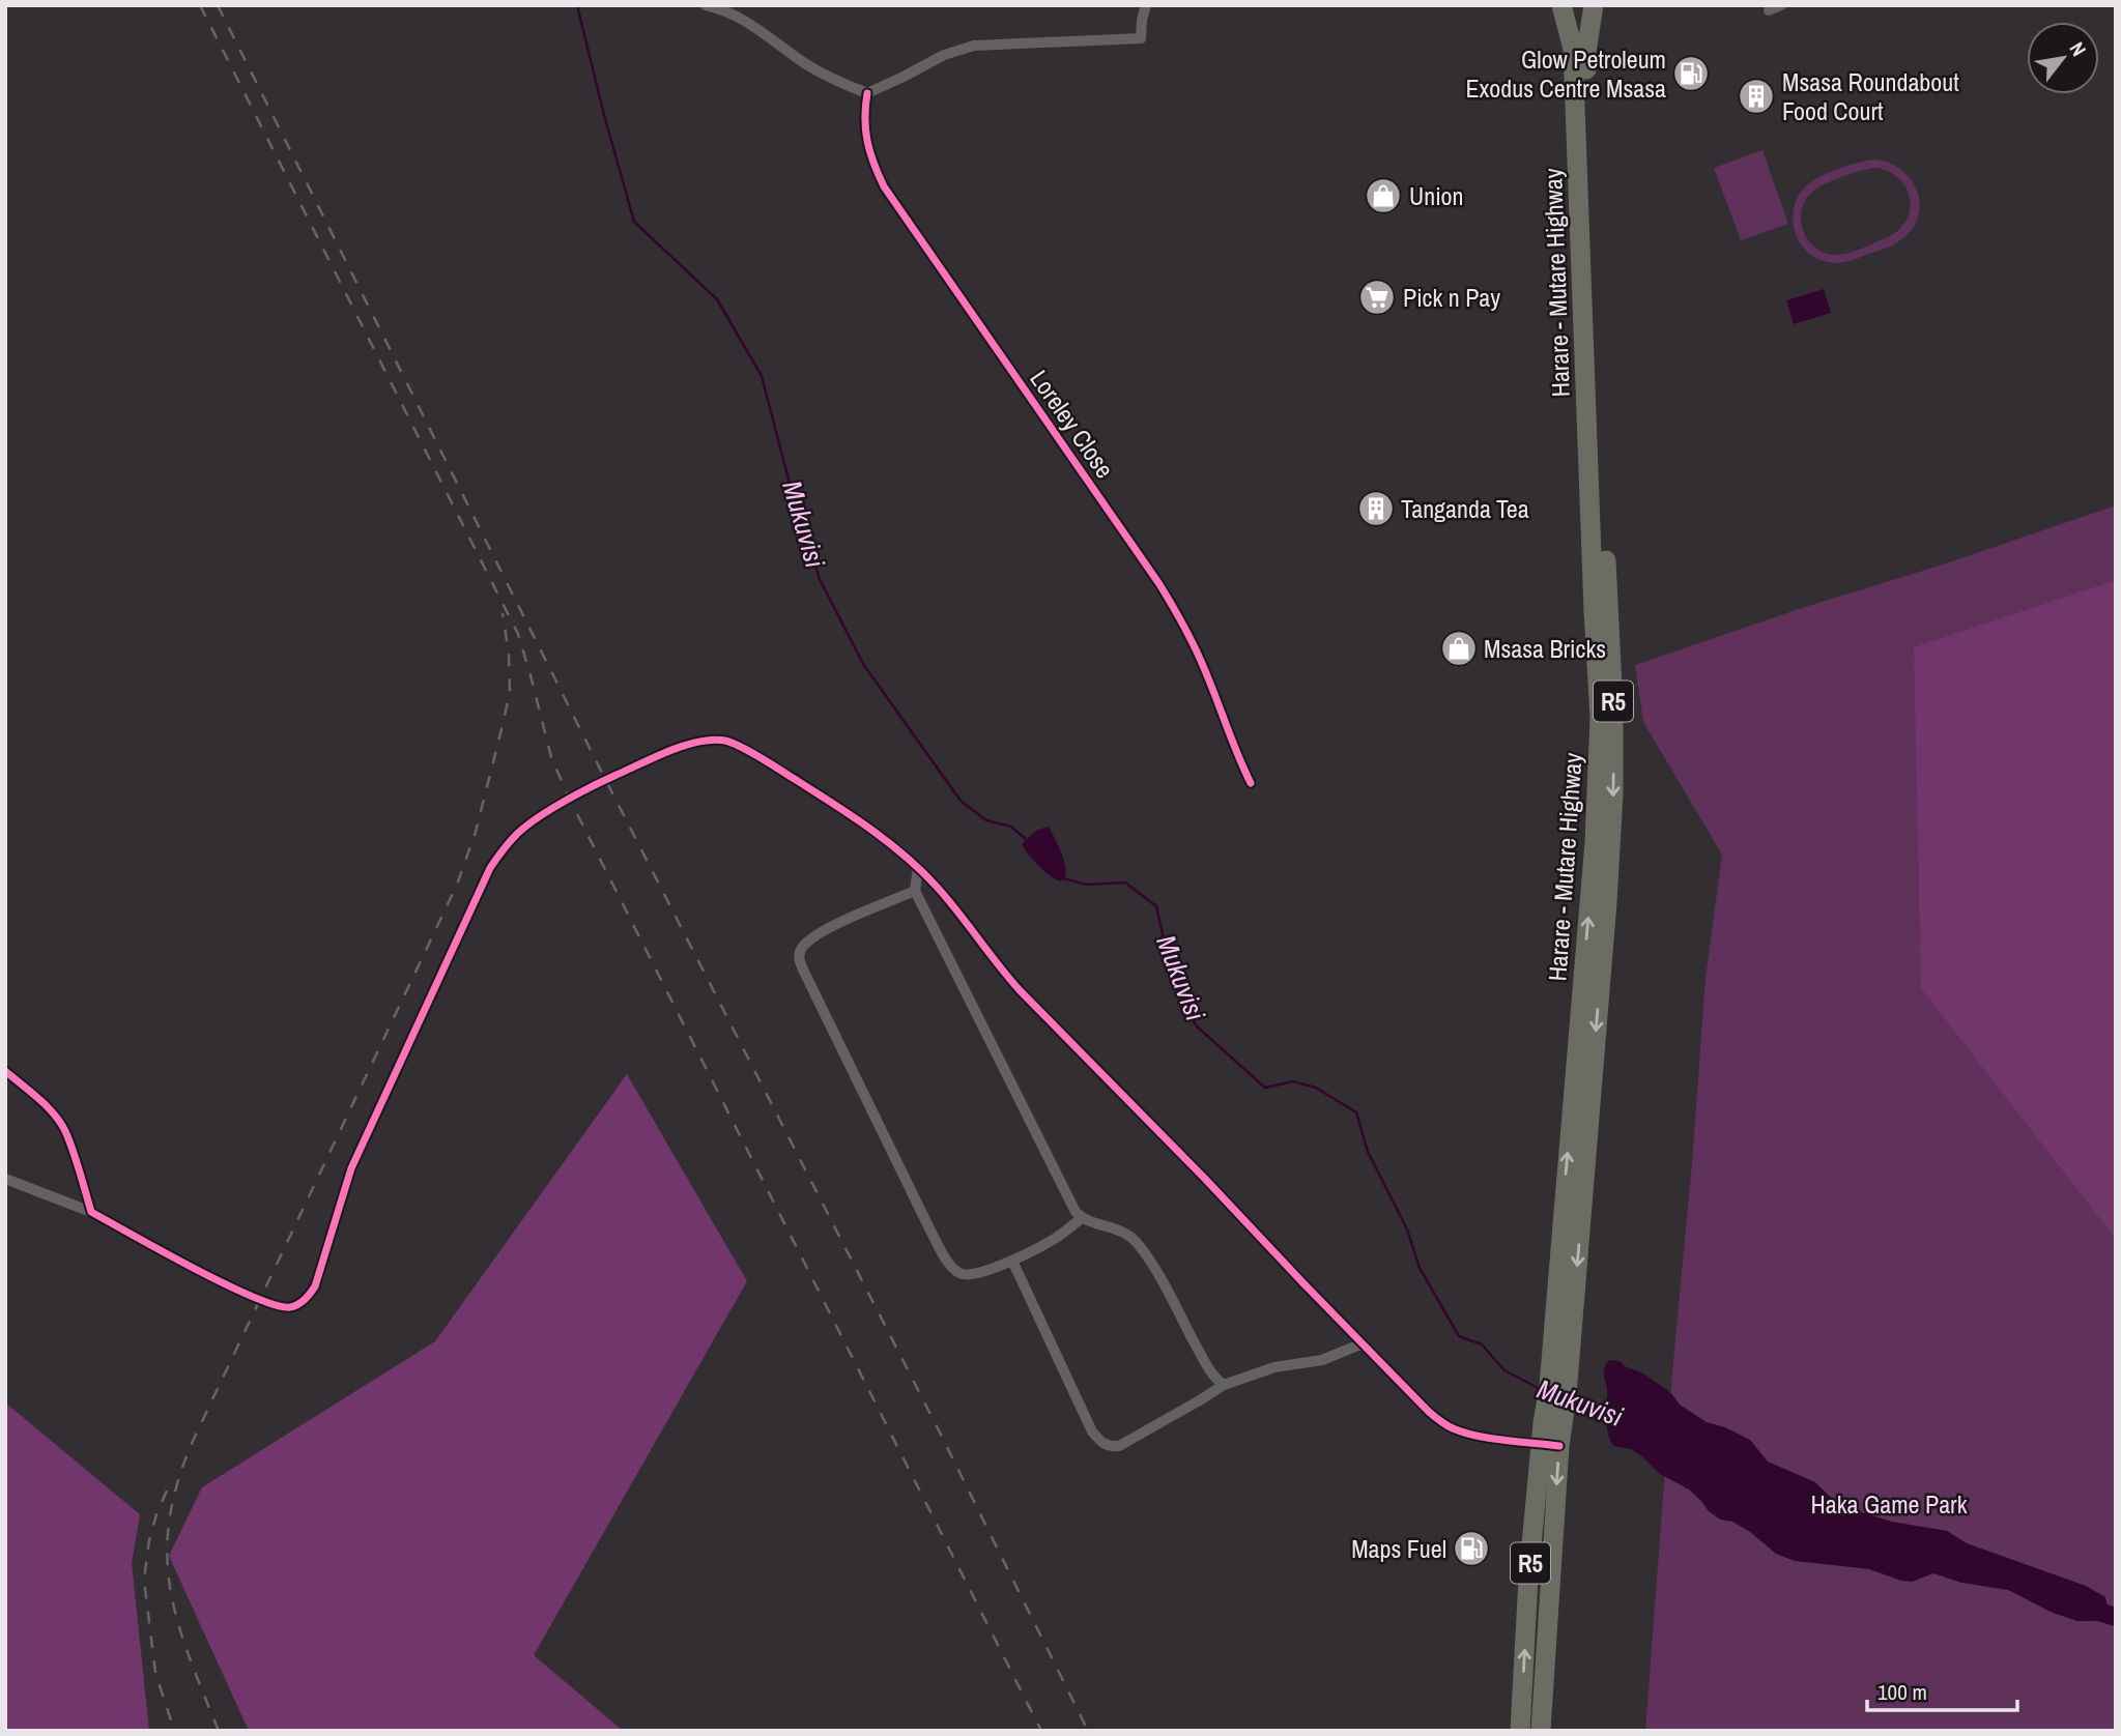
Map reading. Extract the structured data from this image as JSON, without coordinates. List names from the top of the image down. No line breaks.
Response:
{"streets":{"highway":["Harare - Mutare Highway","R5"],"street":["Loreley Close"]},"water":["Mukuvisi"],"parks":["Haka Game Park"],"places":{"fuel station":["Glow Petroleum Exodus Centre Msasa","Maps Fuel"],"building":["Msasa Roundabout Food Court","Tanganda Tea"],"shop":["Union","Msasa Bricks"],"supermarket":["Pick n Pay"]},"scale_bar":"100 m","north":"top right"}
